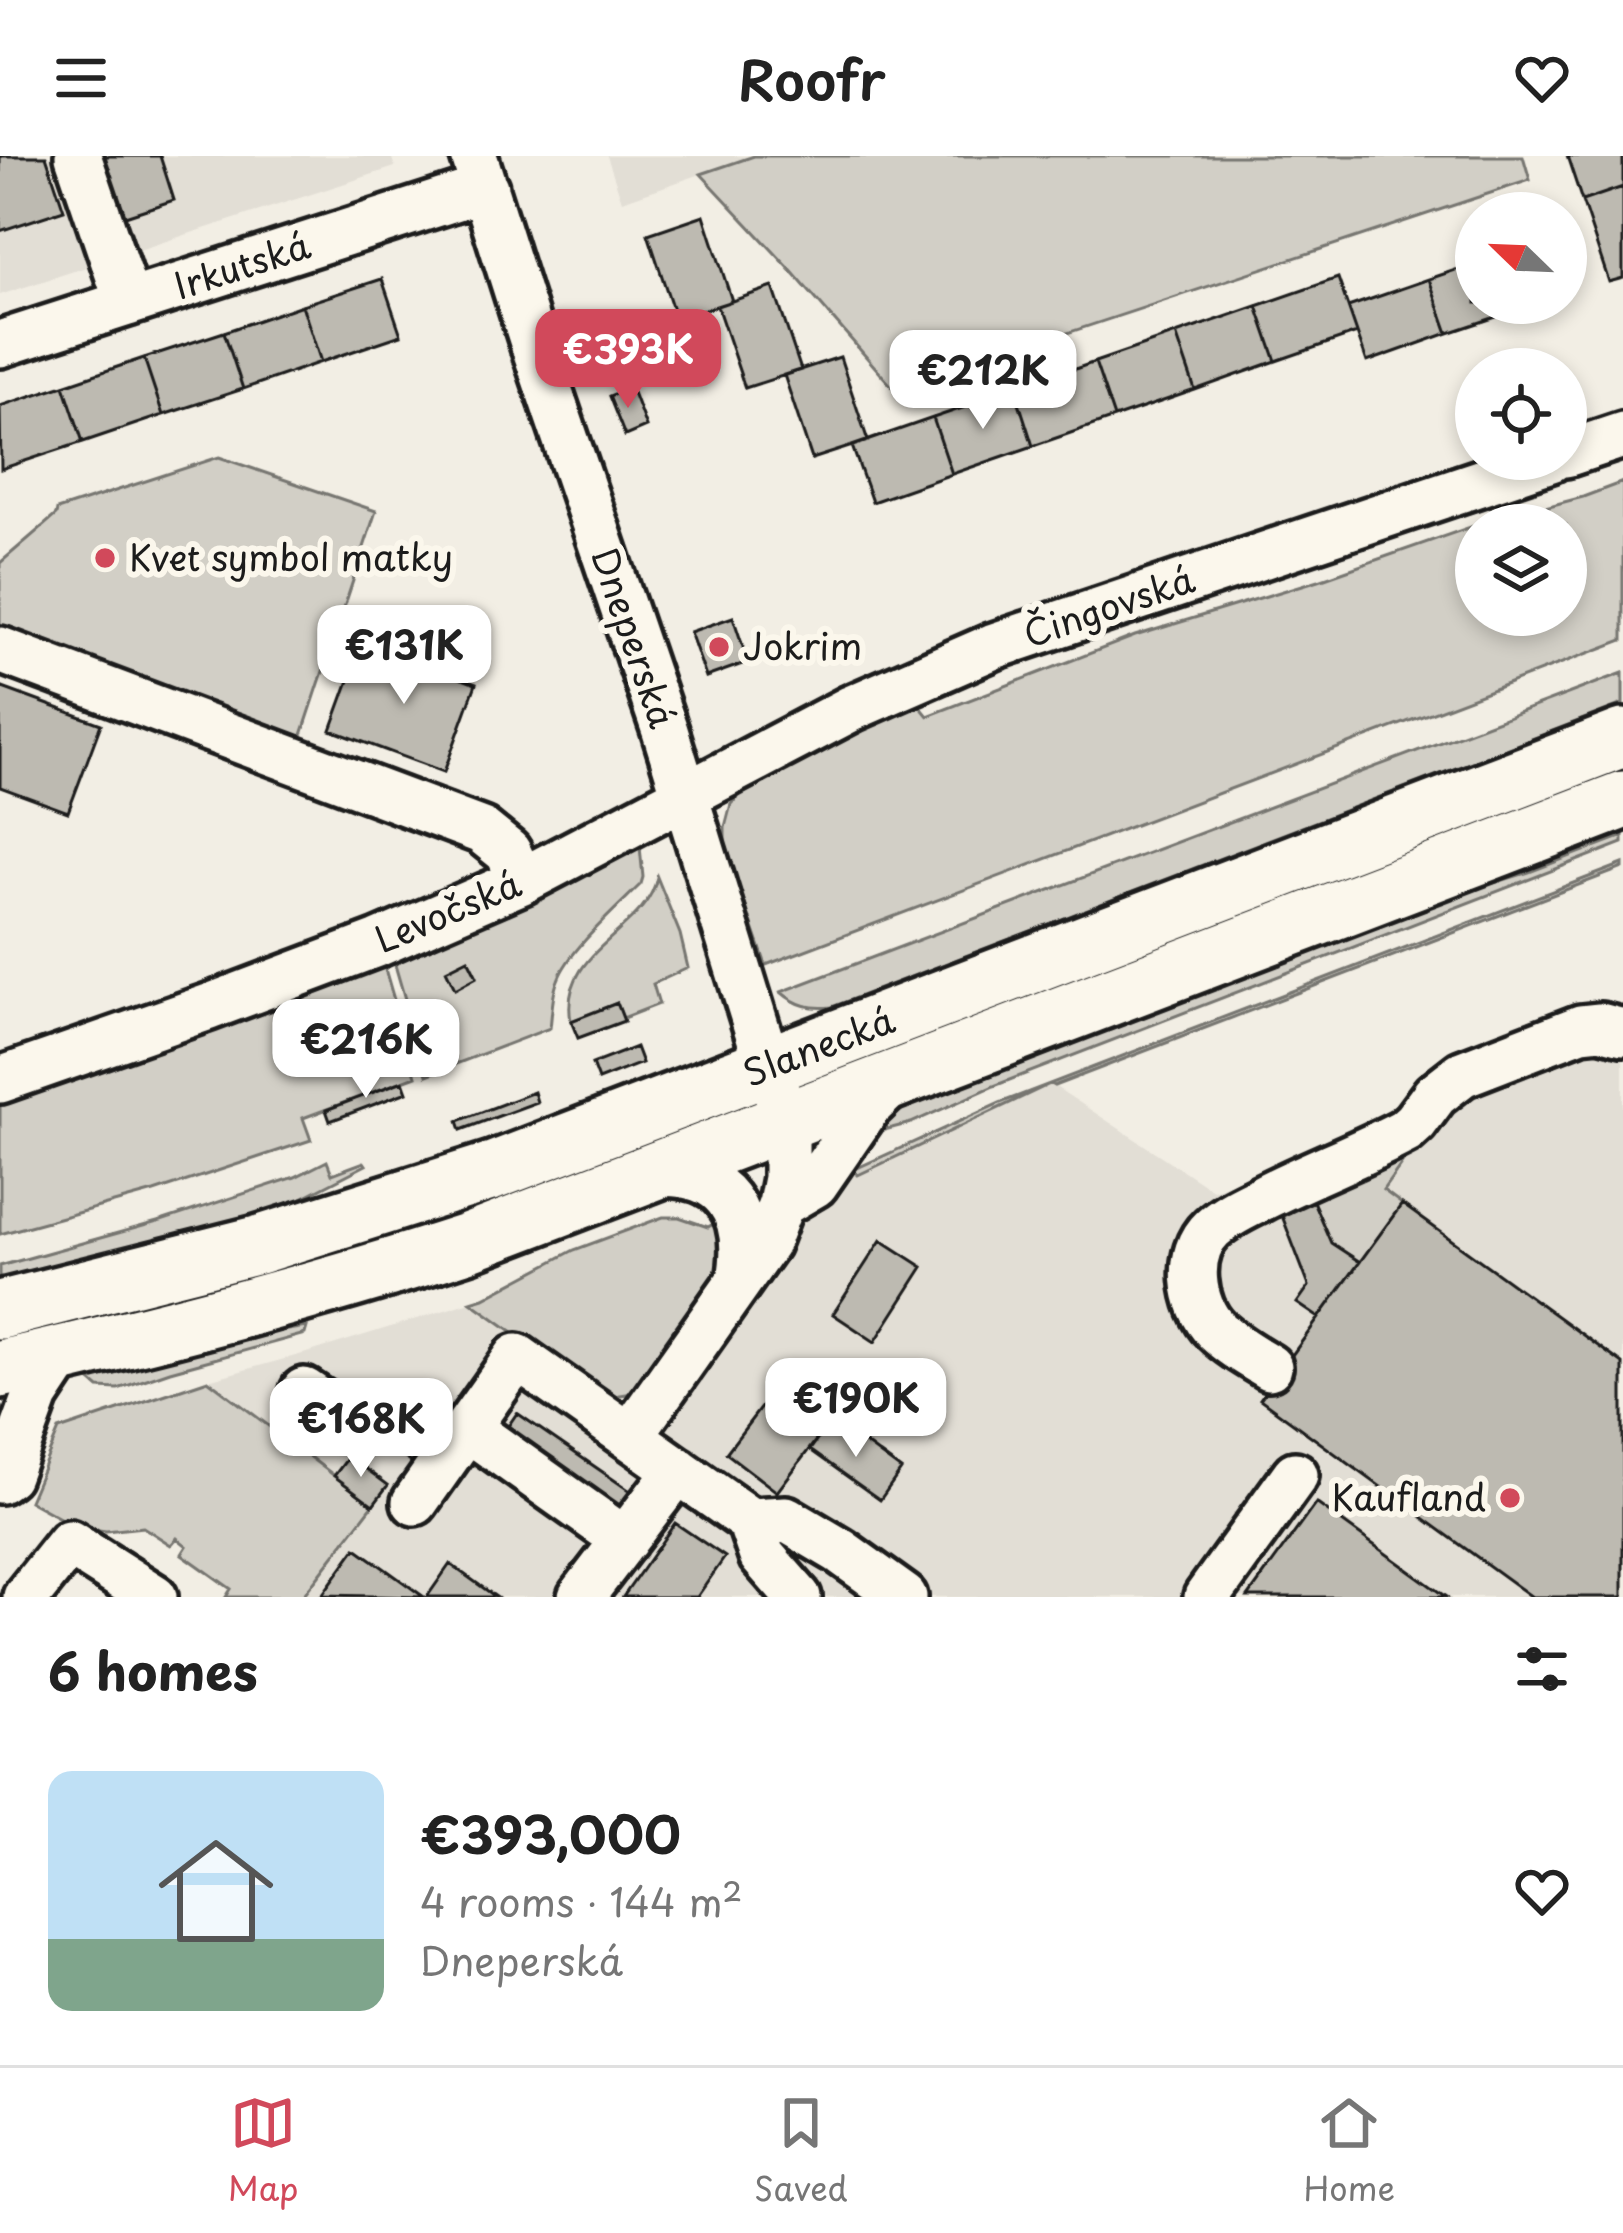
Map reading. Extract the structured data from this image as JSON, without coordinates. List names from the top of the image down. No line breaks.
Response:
{"streets":{"main road":["Slanecká"],"street":["Irkutská","Čingovská","Dneperská","Levočská"]},"crossings":[["Irkutská","Dneperská"],["Čingovská","Dneperská"],["Čingovská","Levočská"],["Dneperská","Levočská"],["Dneperská","Slanecká"]],"places":["Kvet symbol matky","Jokrim","Kaufland"],"north":"top left","page":{"header":"Roofr","price":["€393K","€212K","€131K","€216K","€190K","€168K"],"heading":"6 homes","list":[{"name":"€393,000","note":"4 rooms · 144 m² · Dneperská"}],"tabs":["Map","Saved","Home"]}}
